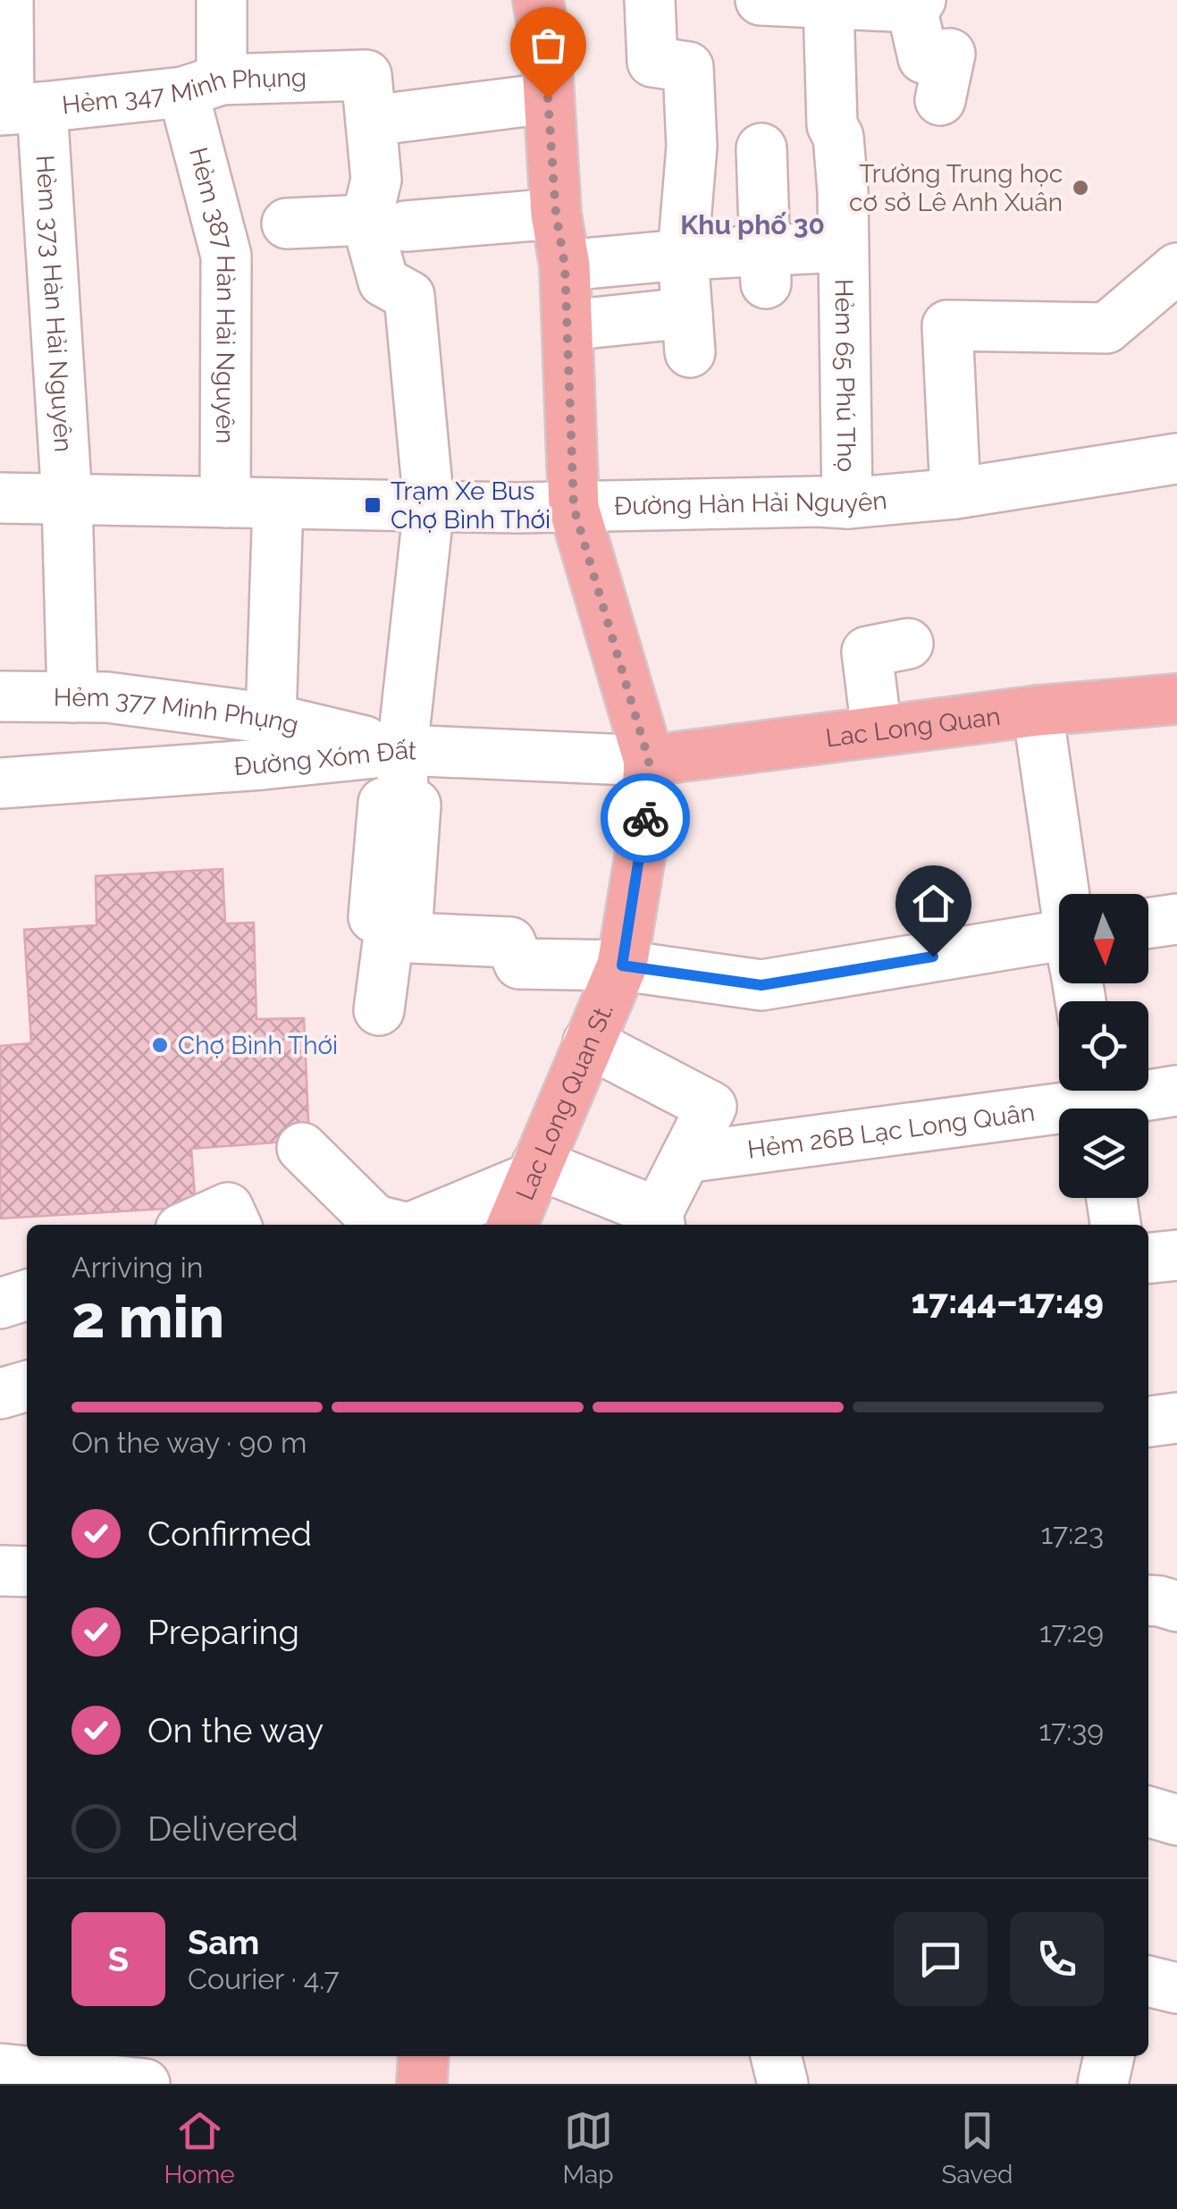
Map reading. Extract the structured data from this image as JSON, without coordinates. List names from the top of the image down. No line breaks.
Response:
{"streets":{"main road":["Lac Long Quan","Lac Long Quan St."],"street":["Hẻm 347 Minh Phụng","Hẻm 387 Hàn Hải Nguyên","Hẻm 373 Hàn Hải Nguyên","Hẻm 65 Phú Thọ","Đường Hàn Hải Nguyên","Hẻm 377 Minh Phụng","Đường Xóm Đất","Hẻm 26B Lạc Long Quân"]},"crossings":[["Hẻm 347 Minh Phụng","Hẻm 387 Hàn Hải Nguyên"],["Hẻm 347 Minh Phụng","Hẻm 373 Hàn Hải Nguyên"],["Hẻm 347 Minh Phụng","Lac Long Quan St."],["Hẻm 387 Hàn Hải Nguyên","Đường Hàn Hải Nguyên"],["Hẻm 373 Hàn Hải Nguyên","Đường Hàn Hải Nguyên"],["Hẻm 373 Hàn Hải Nguyên","Hẻm 377 Minh Phụng"],["Hẻm 65 Phú Thọ","Đường Hàn Hải Nguyên"],["Hẻm 65 Phú Thọ","Lac Long Quan St."],["Đường Hàn Hải Nguyên","Lac Long Quan St."],["Hẻm 377 Minh Phụng","Đường Xóm Đất"],["Lac Long Quan","Đường Xóm Đất"],["Lac Long Quan","Lac Long Quan St."],["Đường Xóm Đất","Lac Long Quan St."]],"districts":["Khu phố 30"],"places":{"other":["Trường Trung học cơ sở Lê Anh Xuân","Chợ Bình Thới"],"transit":["Trạm Xe Bus Chợ Bình Thới"]},"north":"bottom","page":{"heading":["2 min","Arriving in","17:44–17:49"],"panel":["Sam","Courier · 4.7"],"bar":"On the way · 90 m","list":[["Confirmed","17:23"],["Preparing","17:29"],["On the way","17:39"],"Delivered"],"round":"S","tabs":["Home","Map","Saved"]}}
